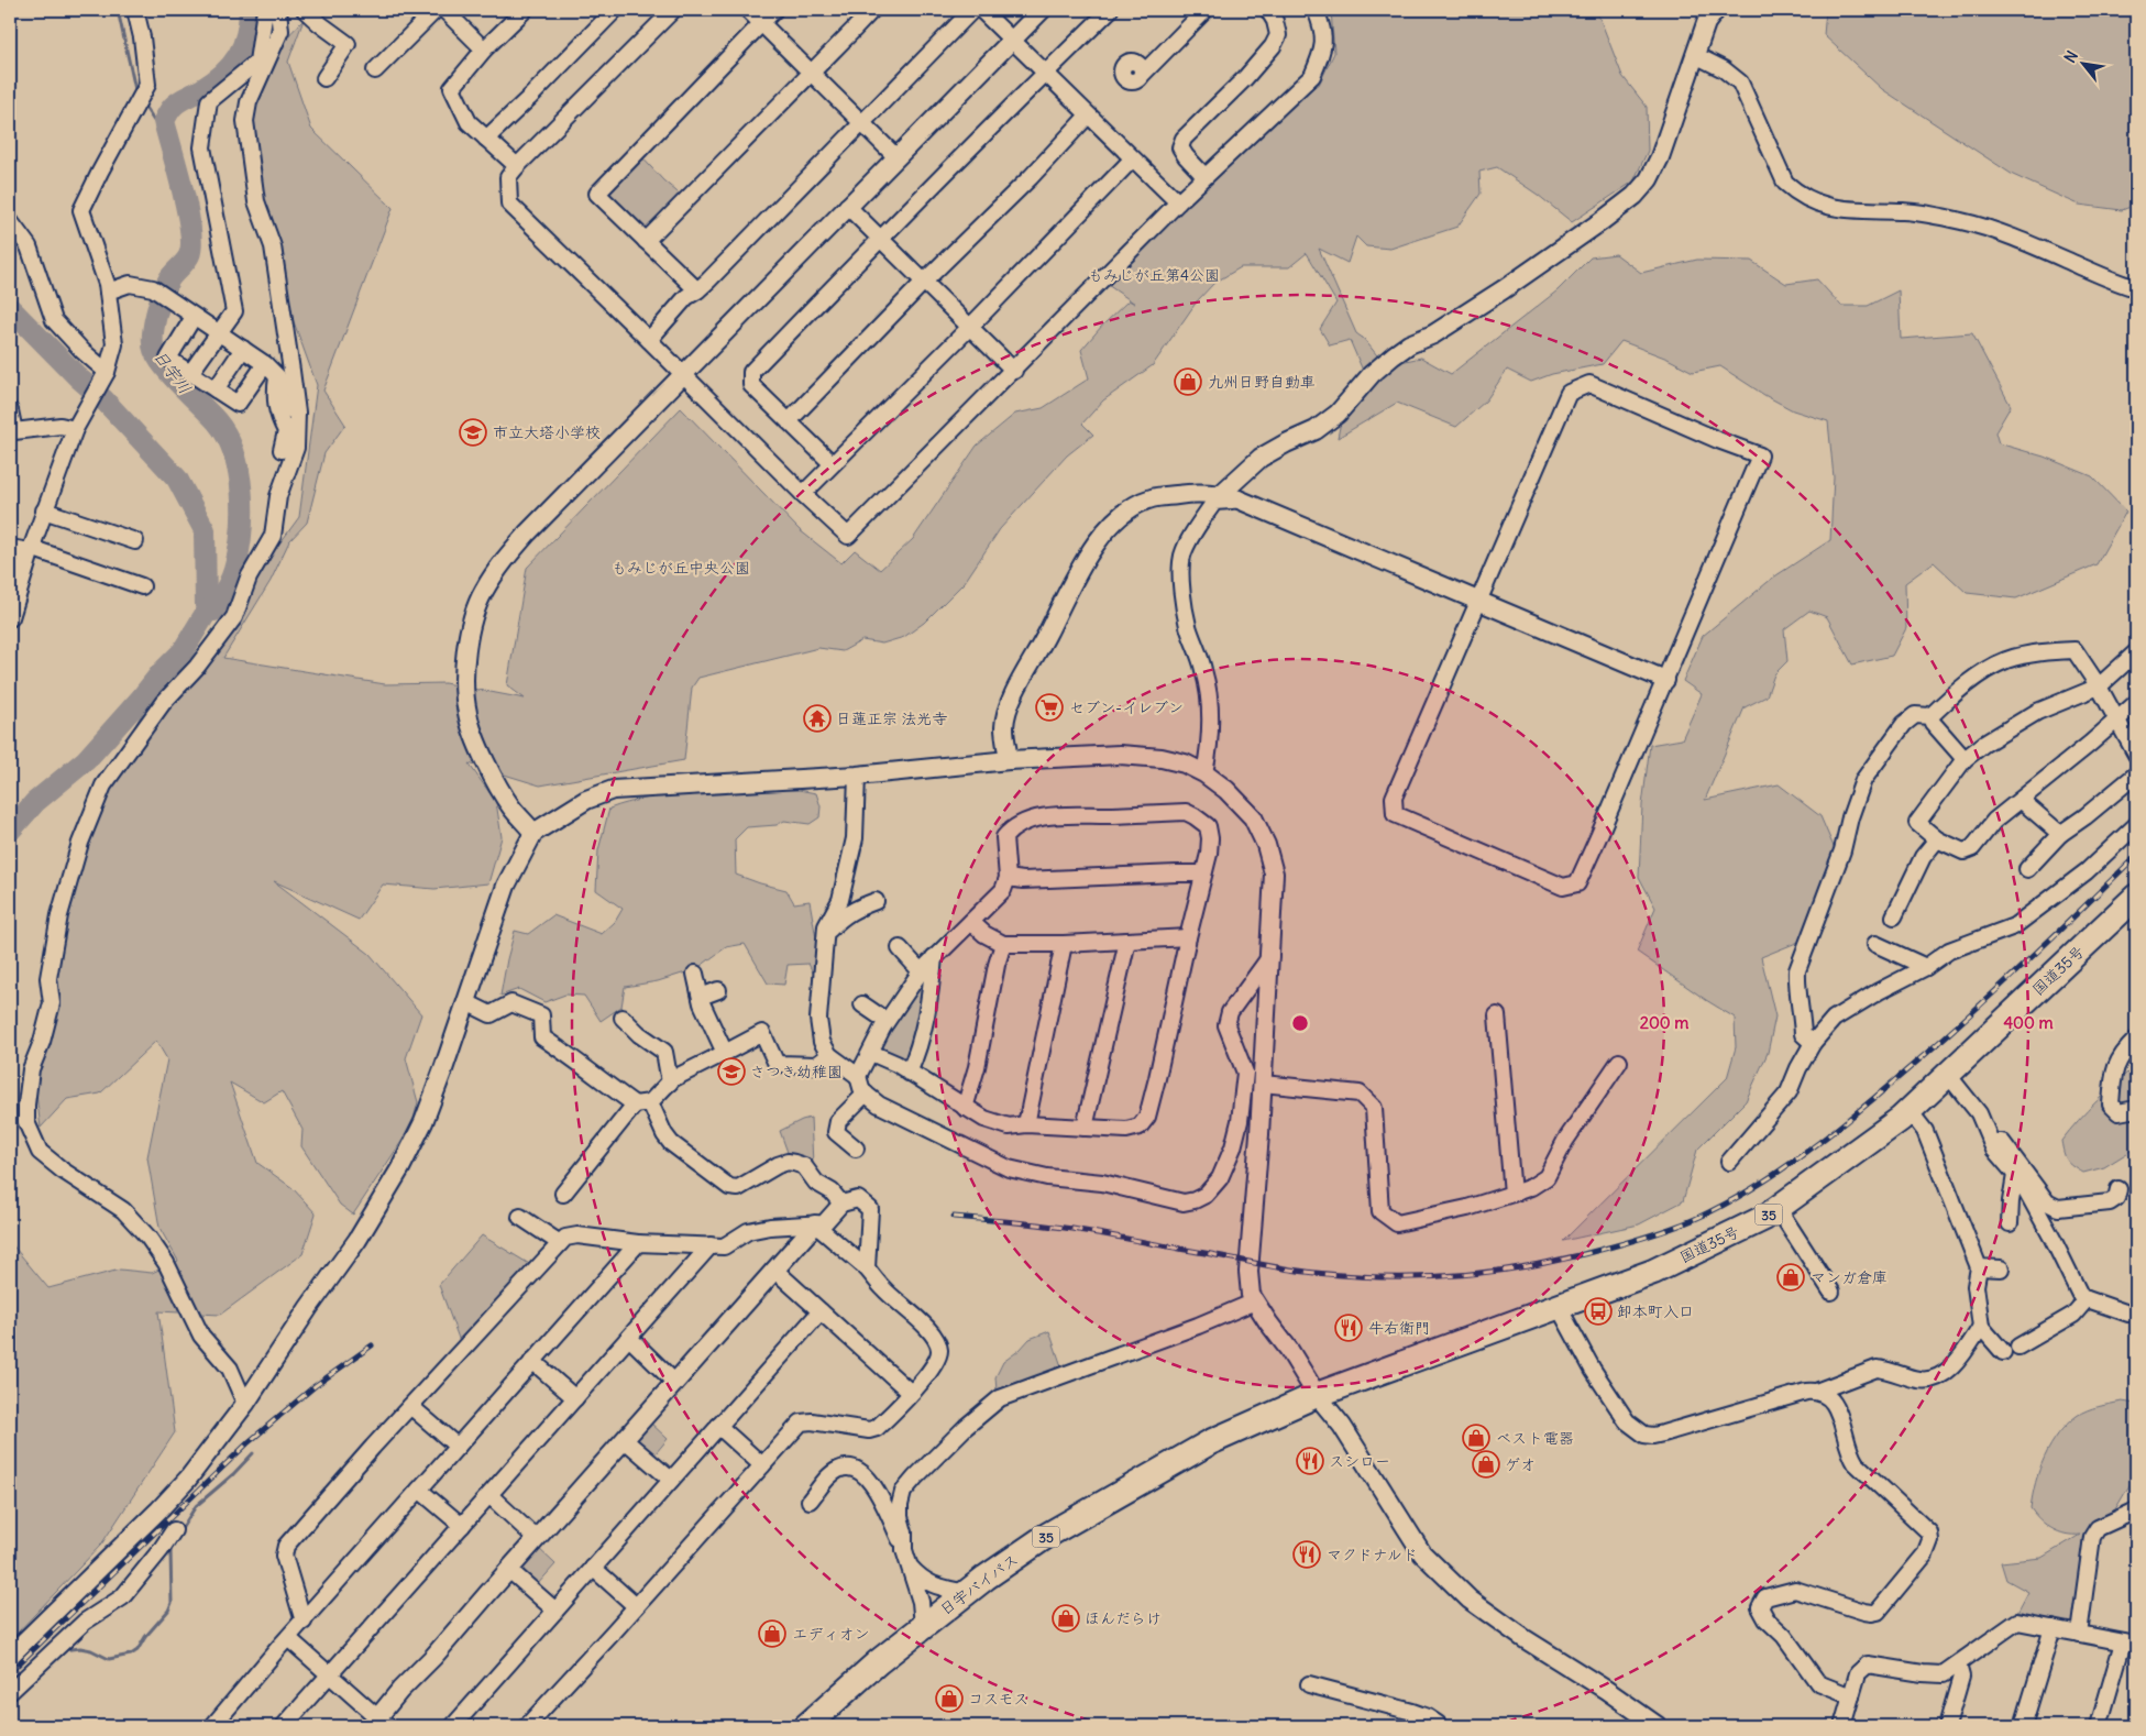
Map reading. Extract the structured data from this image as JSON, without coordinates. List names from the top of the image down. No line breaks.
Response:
{"streets":{"highway":["国道35号","35","日宇バイパス"]},"crossings":[["国道35号","日宇バイパス"]],"water":["日宇川"],"parks":["もみじが丘第4公園","もみじが丘中央公園"],"places":{"shop":["九州日野自動車","マンガ倉庫","ベスト電器","ゲオ","ほんだらけ","エディオン","コスモス"],"school or university":["市立大塔小学校","さつき幼稚園"],"supermarket":["セブン-イレブン"],"temple":["日蓮正宗 法光寺"],"bus stop":["卸本町入口"],"restaurant":["牛右衛門","スシロー","マクドナルド"]},"north":"top left","rings":["200 m","400 m"]}
